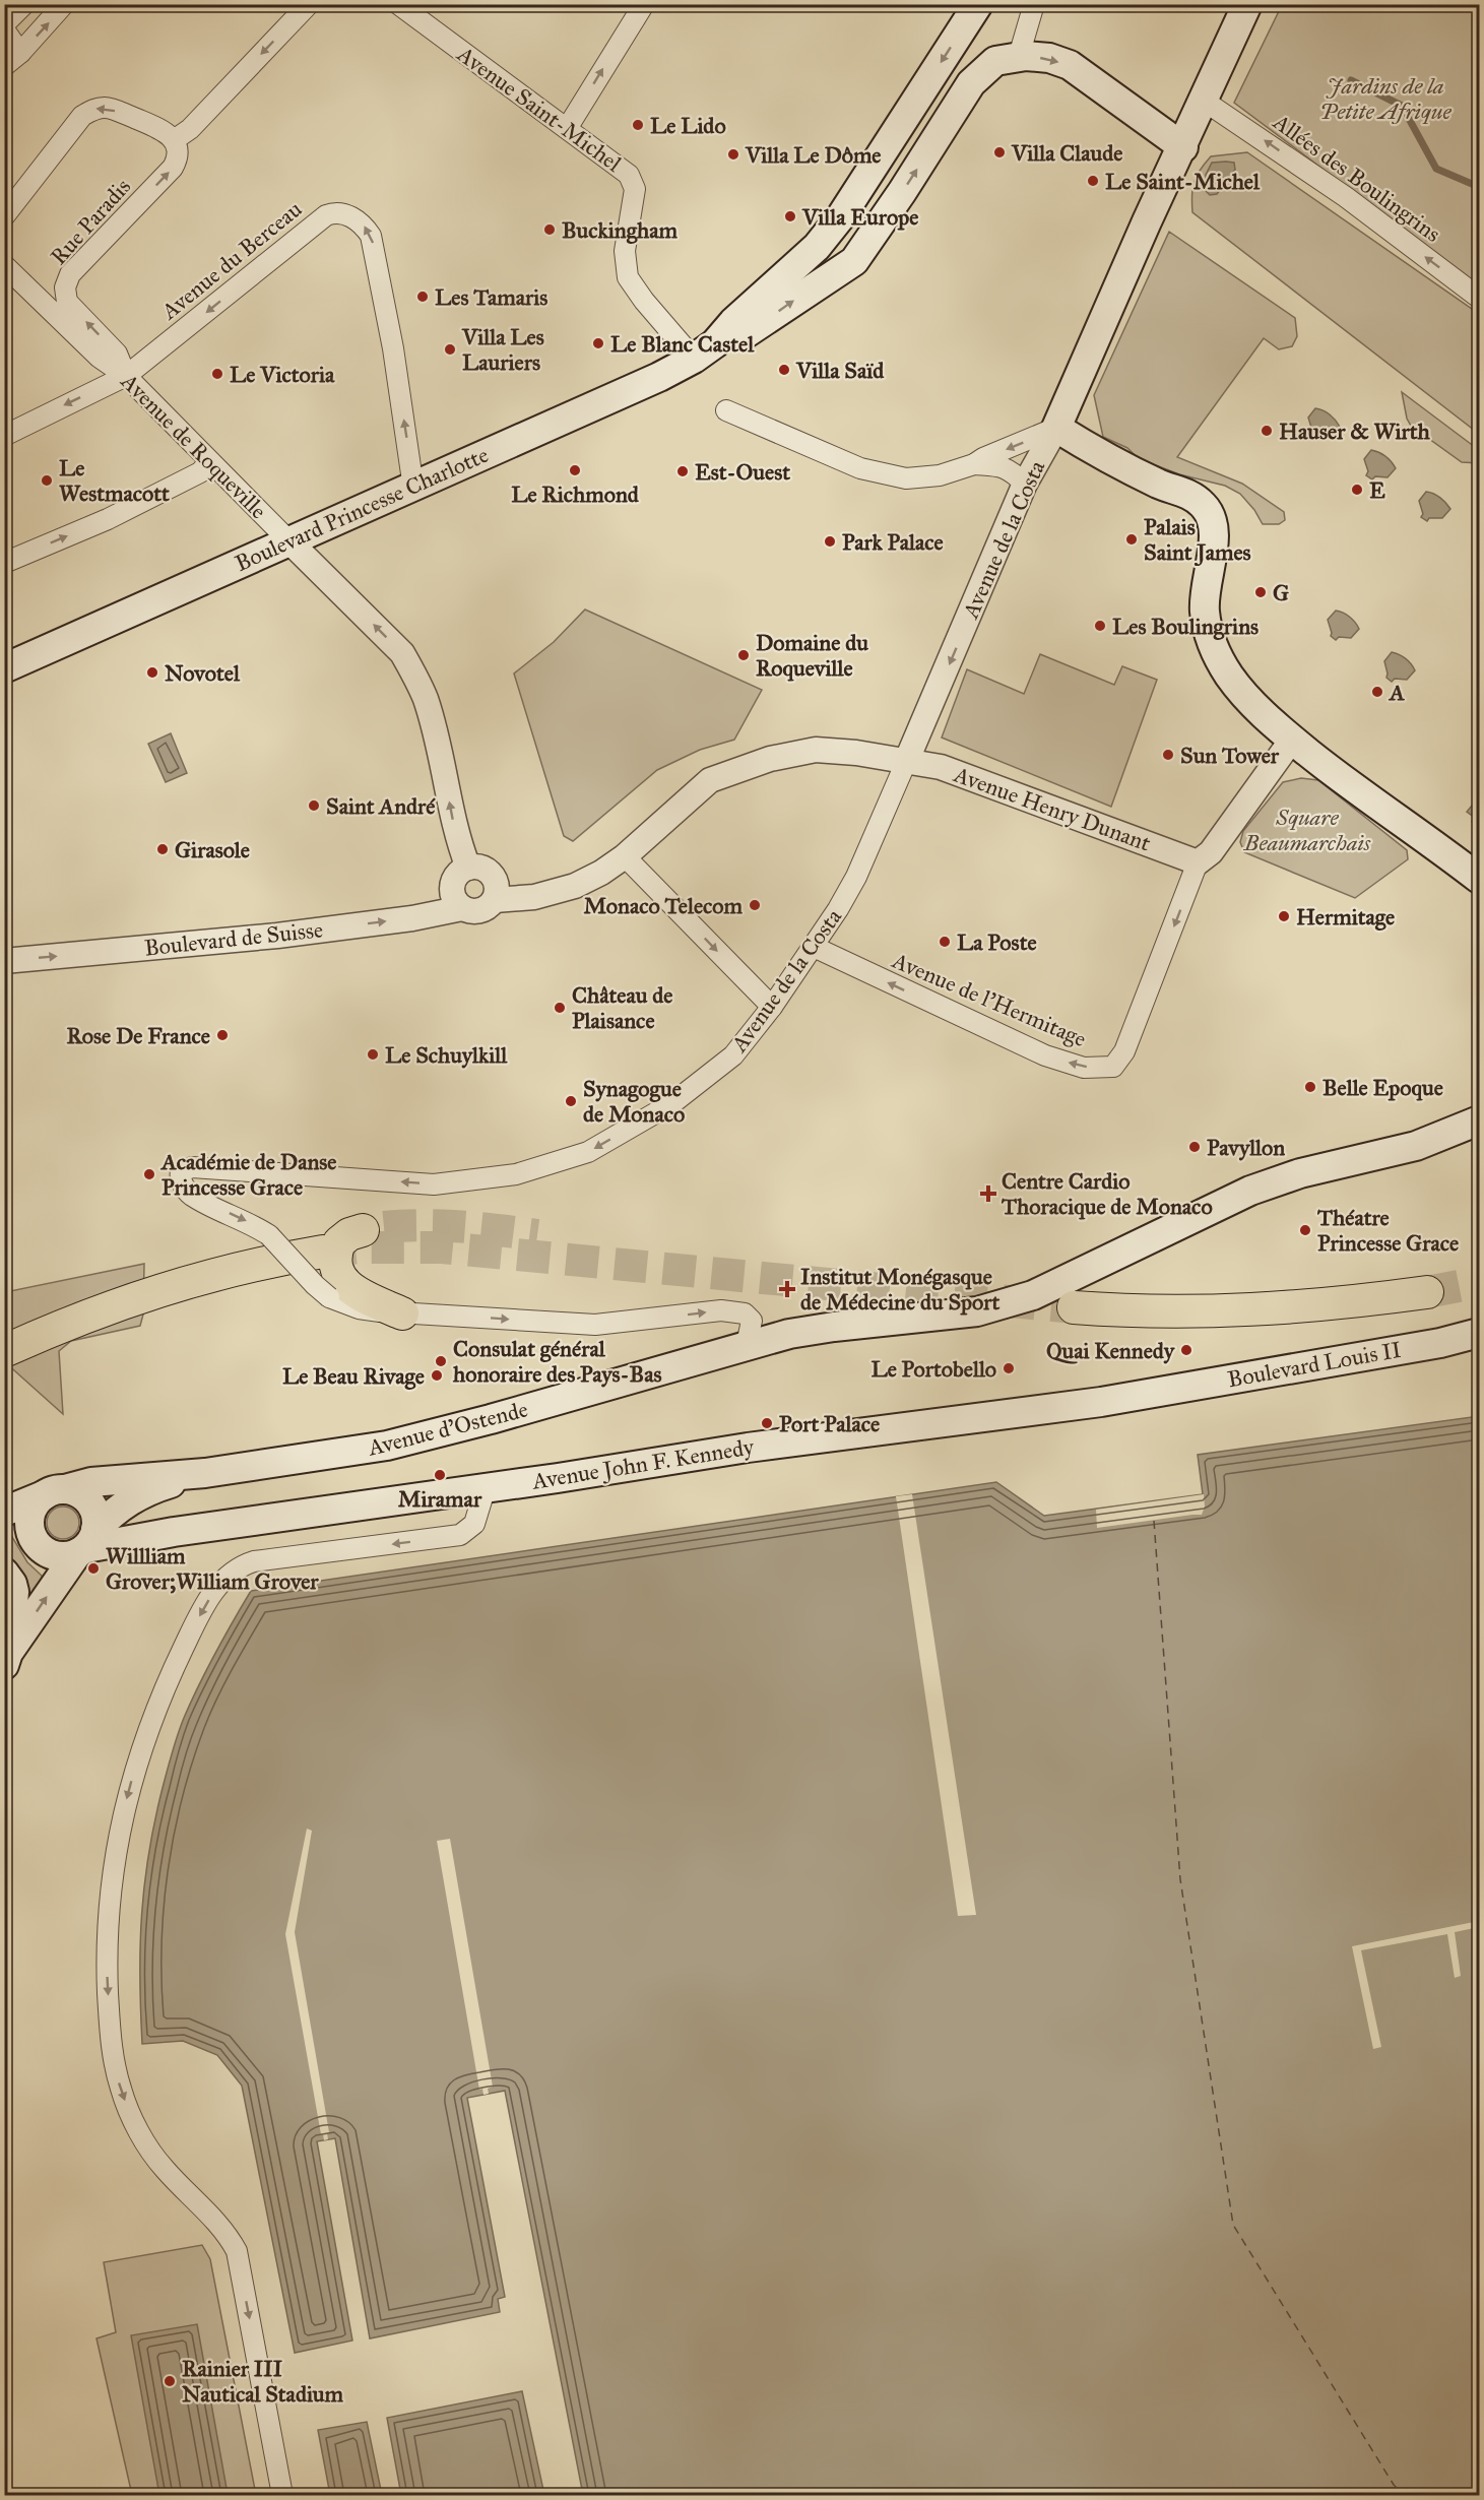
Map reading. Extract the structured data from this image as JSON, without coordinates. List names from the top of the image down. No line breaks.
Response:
{"streets":{"main road":["Boulevard Princesse Charlotte","Avenue de la Costa","Boulevard Louis II","Avenue d'Ostende","Avenue John F. Kennedy"],"street":["Avenue Saint-Michel","Allées des Boulingrins","Rue Paradis","Avenue du Berceau","Avenue de Roqueville","Avenue Henry Dunant","Boulevard de Suisse","Avenue de l'Hermitage"]},"crossings":[["Avenue Saint-Michel","Boulevard Princesse Charlotte"],["Allées des Boulingrins","Avenue de la Costa"],["Rue Paradis","Avenue du Berceau"],["Rue Paradis","Avenue de Roqueville"],["Avenue du Berceau","Avenue de Roqueville"],["Avenue du Berceau","Boulevard Princesse Charlotte"],["Avenue de Roqueville","Boulevard Princesse Charlotte"],["Avenue de Roqueville","Boulevard de Suisse"],["Avenue de la Costa","Avenue Henry Dunant"],["Avenue de la Costa","Avenue de l'Hermitage"],["Avenue de la Costa","Avenue d'Ostende"],["Avenue Henry Dunant","Avenue de l'Hermitage"],["Boulevard Louis II","Avenue John F. Kennedy"],["Avenue d'Ostende","Avenue John F. Kennedy"]],"one_way":["Allées des Boulingrins","Avenue de Roqueville","Boulevard de Suisse"],"parks":["Jardins de la Petite Afrique","Square Beaumarchais"],"places":{"other":["Le Lido","Villa Claude","Villa Le Dôme","Le Saint-Michel","Villa Europe","Buckingham","Les Tamaris","Le Blanc Castel","Villa Les Lauriers","Villa Saïd","Le Victoria","Hauser & Wirth","Le Richmond","Est-Ouest","Le Westmacott","E","Palais Saint James","Park Palace","G","Les Boulingrins","Domaine du Roqueville","Novotel","A","Sun Tower","Saint André","Girasole","Monaco Telecom","Hermitage","La Poste","Château de Plaisance","Rose De France","Le Schuylkill","Belle Epoque","Synagogue de Monaco","Pavyllon","Académie de Danse Princesse Grace","Théatre Princesse Grace","Quai Kennedy","Consulat général honoraire des Pays-Bas","Le Portobello","Le Beau Rivage","Port Palace","Miramar","Willliam Grover;William Grover","Rainier III Nautical Stadium"],"health":["Centre Cardio Thoracique de Monaco","Institut Monégasque de Médecine du Sport"]}}
